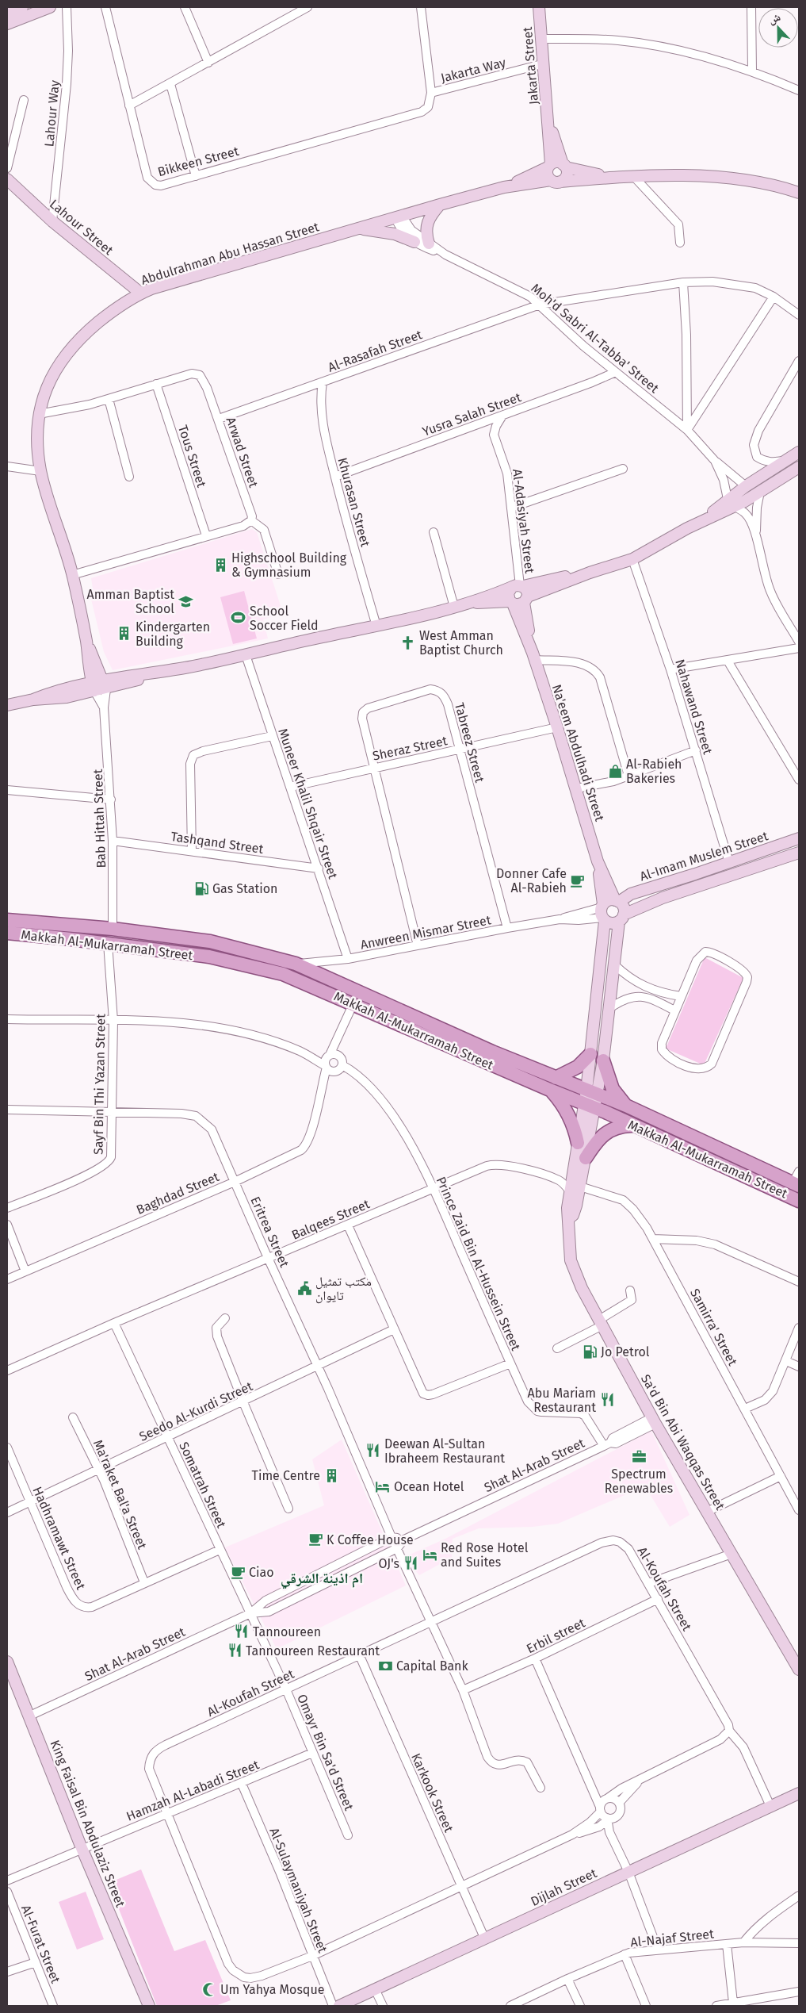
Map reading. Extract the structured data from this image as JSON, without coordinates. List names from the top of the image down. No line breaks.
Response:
{"streets":{"main road":["Makkah Al-Mukarramah Street"],"street":["Jakarta Street","Jakarta Way","Lahour Way","Bikkeen Street","Lahour Street","Abdulrahman Abu Hassan Street","Moh'd Sabri Al-Tabba' Street","Al-Rasafah Street","Yusra Salah Street","Arwad Street","Tous Street","Khurasan Street","Al-Adasiyah Street","Nahawand Street","Tabreez Street","Sheraz Street","Na'eem Abdulhadi Street","Muneer Khalil Shqair Street","Bab Hittah Street","Tashqand Street","Al-Imam Muslem Street","Anwreen Mismar Street","Sayf Bin Thi Yazan Street","Baghdad Street","Balqees Street","Eritrea Street","Prince Zaid Bin Al-Hussein Street","Samirra' Street","Seedo Al-Kurdi Street","Sa'd Bin Abi Waqqas Street","Shat Al-Arab Street","Somatrah Street","Ma'raket Bal'a Street","Hadhramawt Street","Al-Koufah Street","Erbil street","Omayr Bin Sa'd Street","Hamzah Al-Labadi Street","Karkook Street","King Faisal Bin Abdulaziz Street","Dijlah Street","Al-Sulaymaniyah Street","Al-Najaf Street","Al-Furat Street"]},"crossings":[["Jakarta Street","Jakarta Way"],["Jakarta Street","Abdulrahman Abu Hassan Street"],["Jakarta Way","Bikkeen Street"],["Lahour Way","Lahour Street"],["Lahour Street","Abdulrahman Abu Hassan Street"],["Abdulrahman Abu Hassan Street","Moh'd Sabri Al-Tabba' Street"],["Abdulrahman Abu Hassan Street","Arwad Street"],["Abdulrahman Abu Hassan Street","Bab Hittah Street"],["Moh'd Sabri Al-Tabba' Street","Al-Rasafah Street"],["Moh'd Sabri Al-Tabba' Street","Yusra Salah Street"],["Al-Rasafah Street","Arwad Street"],["Al-Rasafah Street","Khurasan Street"],["Yusra Salah Street","Khurasan Street"],["Yusra Salah Street","Al-Adasiyah Street"],["Arwad Street","Tous Street"],["Al-Adasiyah Street","Na'eem Abdulhadi Street"],["Nahawand Street","Al-Imam Muslem Street"],["Tabreez Street","Sheraz Street"],["Tabreez Street","Anwreen Mismar Street"],["Sheraz Street","Na'eem Abdulhadi Street"],["Sheraz Street","Muneer Khalil Shqair Street"],["Na'eem Abdulhadi Street","Al-Imam Muslem Street"],["Na'eem Abdulhadi Street","Anwreen Mismar Street"],["Na'eem Abdulhadi Street","Makkah Al-Mukarramah Street"],["Na'eem Abdulhadi Street","Sa'd Bin Abi Waqqas Street"],["Muneer Khalil Shqair Street","Tashqand Street"],["Muneer Khalil Shqair Street","Anwreen Mismar Street"],["Bab Hittah Street","Tashqand Street"],["Bab Hittah Street","Makkah Al-Mukarramah Street"],["Al-Imam Muslem Street","Anwreen Mismar Street"],["Anwreen Mismar Street","Makkah Al-Mukarramah Street"],["Makkah Al-Mukarramah Street","Sayf Bin Thi Yazan Street"],["Makkah Al-Mukarramah Street","Sa'd Bin Abi Waqqas Street"],["Sayf Bin Thi Yazan Street","Eritrea Street"],["Baghdad Street","Eritrea Street"],["Baghdad Street","Prince Zaid Bin Al-Hussein Street"],["Balqees Street","Eritrea Street"],["Balqees Street","Prince Zaid Bin Al-Hussein Street"],["Balqees Street","Samirra' Street"],["Balqees Street","Sa'd Bin Abi Waqqas Street"],["Balqees Street","Somatrah Street"],["Eritrea Street","Seedo Al-Kurdi Street"],["Eritrea Street","Shat Al-Arab Street"],["Eritrea Street","Al-Koufah Street"],["Eritrea Street","Erbil street"],["Prince Zaid Bin Al-Hussein Street","Shat Al-Arab Street"],["Samirra' Street","Sa'd Bin Abi Waqqas Street"],["Seedo Al-Kurdi Street","Somatrah Street"],["Seedo Al-Kurdi Street","Ma'raket Bal'a Street"],["Seedo Al-Kurdi Street","Hadhramawt Street"],["Sa'd Bin Abi Waqqas Street","Shat Al-Arab Street"],["Shat Al-Arab Street","Somatrah Street"],["Shat Al-Arab Street","Omayr Bin Sa'd Street"],["Shat Al-Arab Street","King Faisal Bin Abdulaziz Street"],["Somatrah Street","Hadhramawt Street"],["Somatrah Street","Omayr Bin Sa'd Street"],["Ma'raket Bal'a Street","Hadhramawt Street"],["Al-Koufah Street","Erbil street"],["Al-Koufah Street","Omayr Bin Sa'd Street"],["Al-Koufah Street","Hamzah Al-Labadi Street"],["Al-Koufah Street","Karkook Street"],["Al-Koufah Street","Dijlah Street"],["Al-Koufah Street","Al-Sulaymaniyah Street"],["Omayr Bin Sa'd Street","Hamzah Al-Labadi Street"],["Hamzah Al-Labadi Street","King Faisal Bin Abdulaziz Street"],["Hamzah Al-Labadi Street","Al-Sulaymaniyah Street"],["Karkook Street","Dijlah Street"]],"districts":["ام اذينة الشرقي"],"places":{"building":["Highschool Building & Gymnasium","Kindergarten Building","Time Centre"],"school or university":["Amman Baptist School"],"sports":["School Soccer Field"],"church":["West Amman Baptist Church"],"shop":["Al-Rabieh Bakeries"],"cafe":["Donner Cafe Al-Rabieh","K Coffee House","Ciao"],"fuel station":["Gas Station","Jo Petrol"],"public building":["مكتب تمثيل تايوان"],"restaurant":["Abu Mariam Restaurant","Deewan Al-Sultan Ibraheem Restaurant","OJ's","Tannoureen","Tannoureen Restaurant"],"office":["Spectrum Renewables"],"hotel":["Ocean Hotel","Red Rose Hotel and Suites"],"bank":["Capital Bank"],"mosque":["Um Yahya Mosque"]},"north":"top"}
